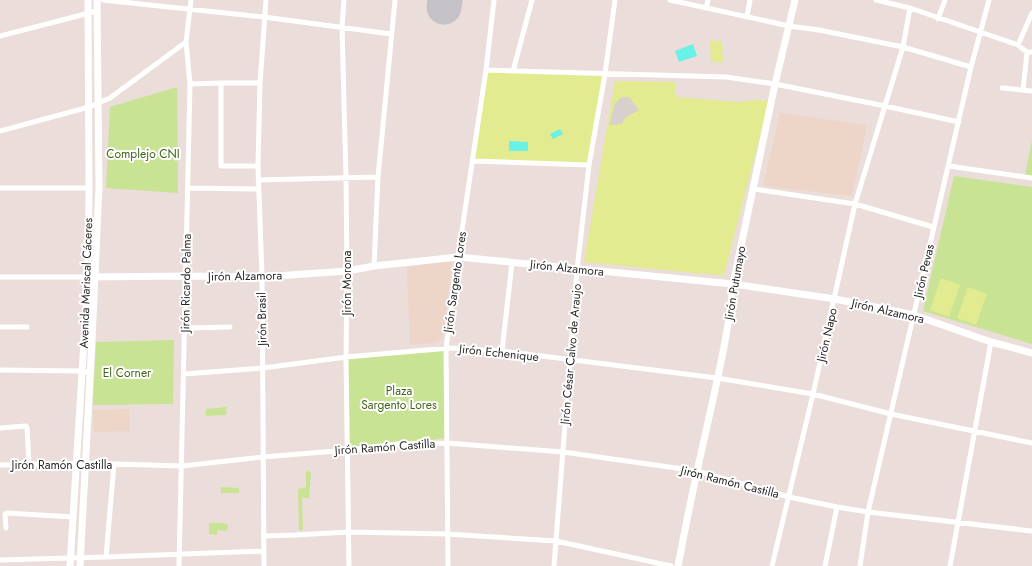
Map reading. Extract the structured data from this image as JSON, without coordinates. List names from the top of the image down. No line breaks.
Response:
{"streets":{"street":["Jirón Alzamora","Jirón Pevas","Jirón Sargento Lores","Avenida Mariscal Cáceres","Jirón Ricardo Palma","Jirón Morona","Jirón Putumayo","Jirón Brasil","Jirón Napo","Jirón Echenique","Jirón César Calvo de Araujo","Jirón Ramón Castilla"]},"crossings":[["Jirón Alzamora","Jirón Pevas"],["Jirón Alzamora","Jirón Sargento Lores"],["Jirón Alzamora","Avenida Mariscal Cáceres"],["Jirón Alzamora","Jirón Ricardo Palma"],["Jirón Alzamora","Jirón Morona"],["Jirón Alzamora","Jirón Putumayo"],["Jirón Alzamora","Jirón Brasil"],["Jirón Alzamora","Jirón Napo"],["Jirón Alzamora","Jirón César Calvo de Araujo"],["Jirón Pevas","Jirón Echenique"],["Jirón Pevas","Jirón Ramón Castilla"],["Jirón Sargento Lores","Jirón Echenique"],["Jirón Sargento Lores","Jirón Ramón Castilla"],["Avenida Mariscal Cáceres","Jirón Ramón Castilla"],["Jirón Ricardo Palma","Jirón Echenique"],["Jirón Ricardo Palma","Jirón Ramón Castilla"],["Jirón Morona","Jirón Echenique"],["Jirón Morona","Jirón Ramón Castilla"],["Jirón Putumayo","Jirón Echenique"],["Jirón Putumayo","Jirón Ramón Castilla"],["Jirón Brasil","Jirón Echenique"],["Jirón Brasil","Jirón Ramón Castilla"],["Jirón Napo","Jirón Echenique"],["Jirón Napo","Jirón Ramón Castilla"],["Jirón Echenique","Jirón César Calvo de Araujo"],["Jirón César Calvo de Araujo","Jirón Ramón Castilla"]],"parks":["Complejo CNI","El Corner","Plaza Sargento Lores"]}
